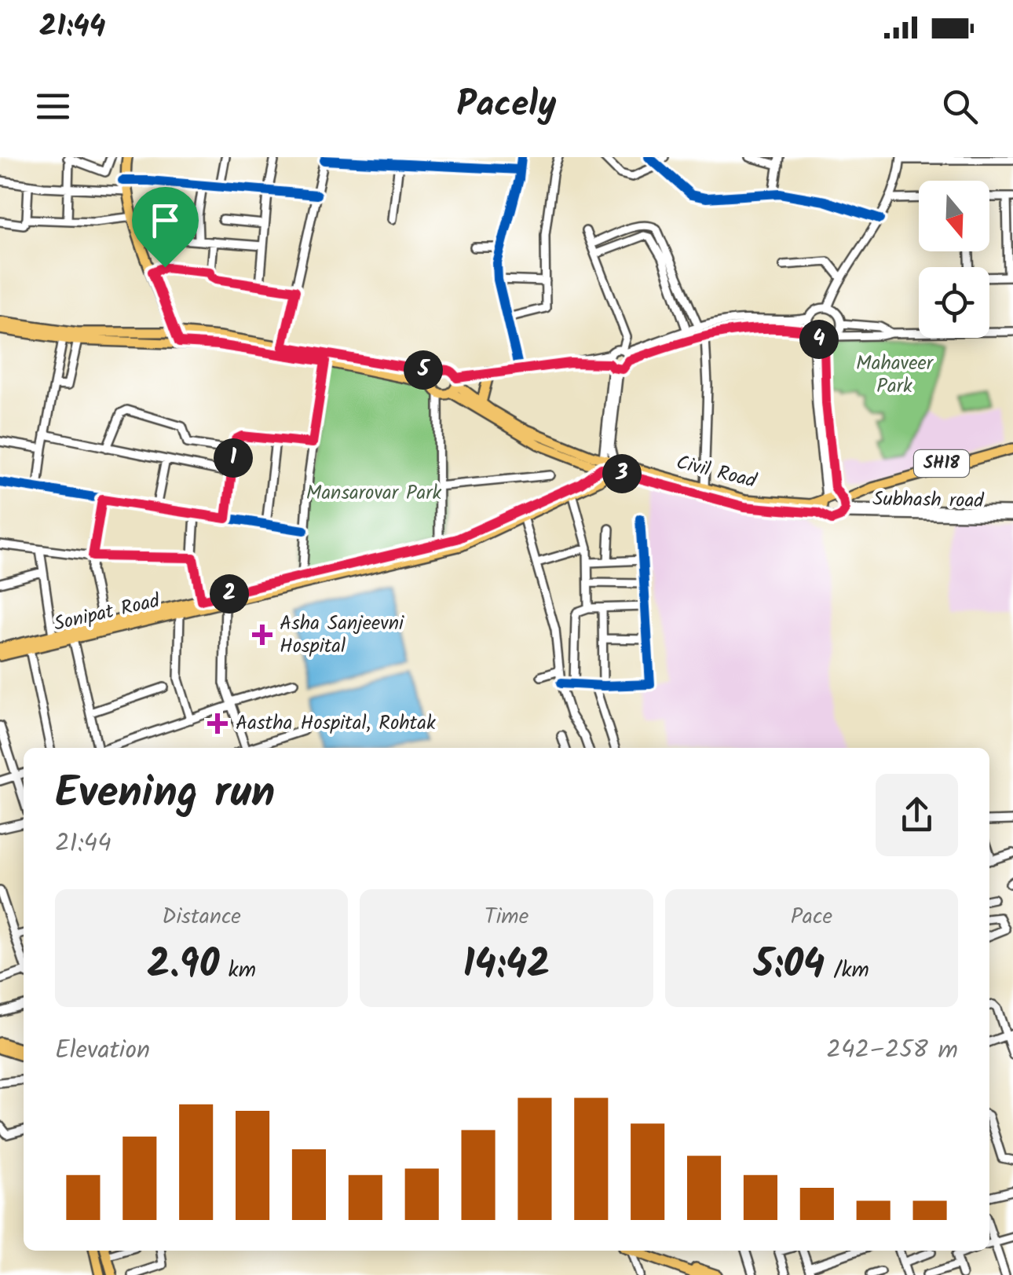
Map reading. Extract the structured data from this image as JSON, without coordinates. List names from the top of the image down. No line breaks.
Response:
{"streets":{"main road":["SH18","Civil Road","Sonipat Road"],"street":["Subhash road"]},"crossings":[["SH18","Civil Road"],["SH18","Subhash road"],["Civil Road","Sonipat Road"]],"parks":["Mahaveer Park","Mansarovar Park"],"places":{"health":["Asha Sanjeevni Hospital","Aastha Hospital, Rohtak"]},"north":"bottom","page":{"status":"21:44","header":"Pacely","pins":["4","5","1","3","2"],"heading":["Evening run","21:44"],"stats":[["Distance","2.90 km"],["Time","14:42"],["Pace","5:04 /km"]],"chart":["Elevation","242–258 m"]}}
